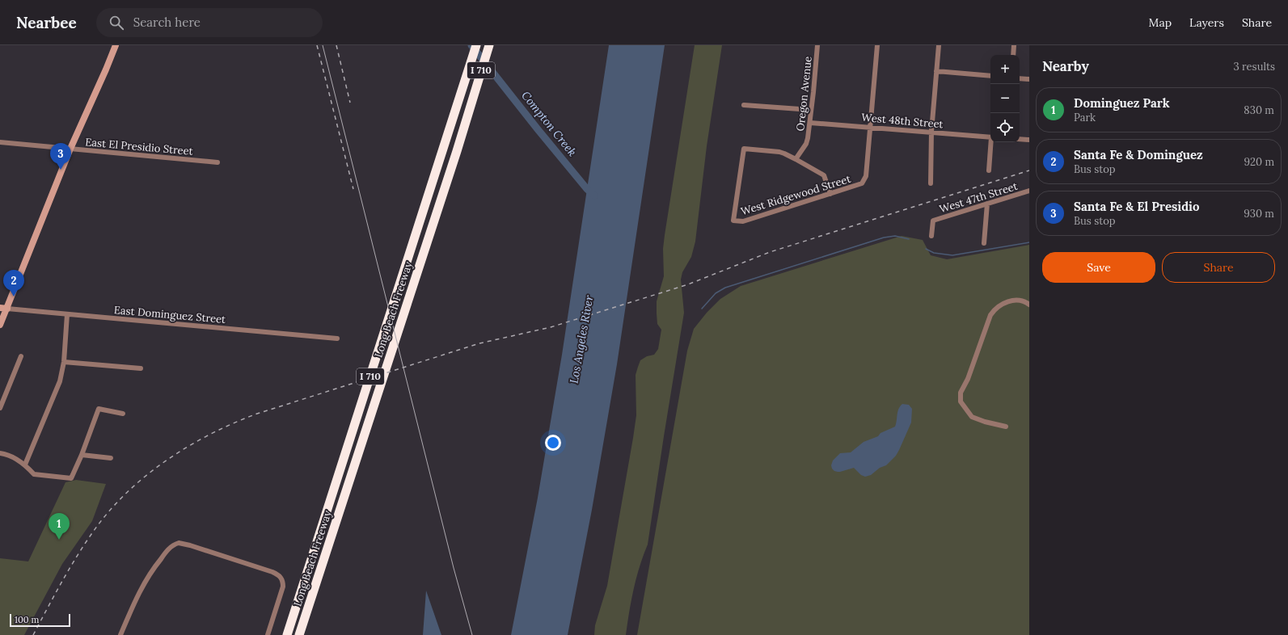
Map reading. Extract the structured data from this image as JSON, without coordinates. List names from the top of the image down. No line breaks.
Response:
{"streets":{"highway":["I 710","Long Beach Freeway"],"main road":["East Dominguez Street"],"street":["Oregon Avenue","West 48th Street","East El Presidio Street","West Ridgewood Street","West 47th Street"]},"crossings":[["Oregon Avenue","West 48th Street"],["Oregon Avenue","West Ridgewood Street"],["West 48th Street","West Ridgewood Street"]],"water":["Compton Creek","Los Angeles River"],"scale_bar":"100 m","page":{"header":"Nearbee","search":"Search here","nav":["Map","Layers","Share"],"heading":["Nearby","3 results"],"map_buttons":["+","−"],"list":[{"mark":"1","name":"Dominguez Park","note":"Park","value":"830 m"},{"mark":"2","name":"Santa Fe & Dominguez","note":"Bus stop","value":"920 m"},{"mark":"3","name":"Santa Fe & El Presidio","note":"Bus stop","value":"930 m"}],"pins":["3","2","1"],"buttons":["Save","Share"],"scale":"100 m"}}
